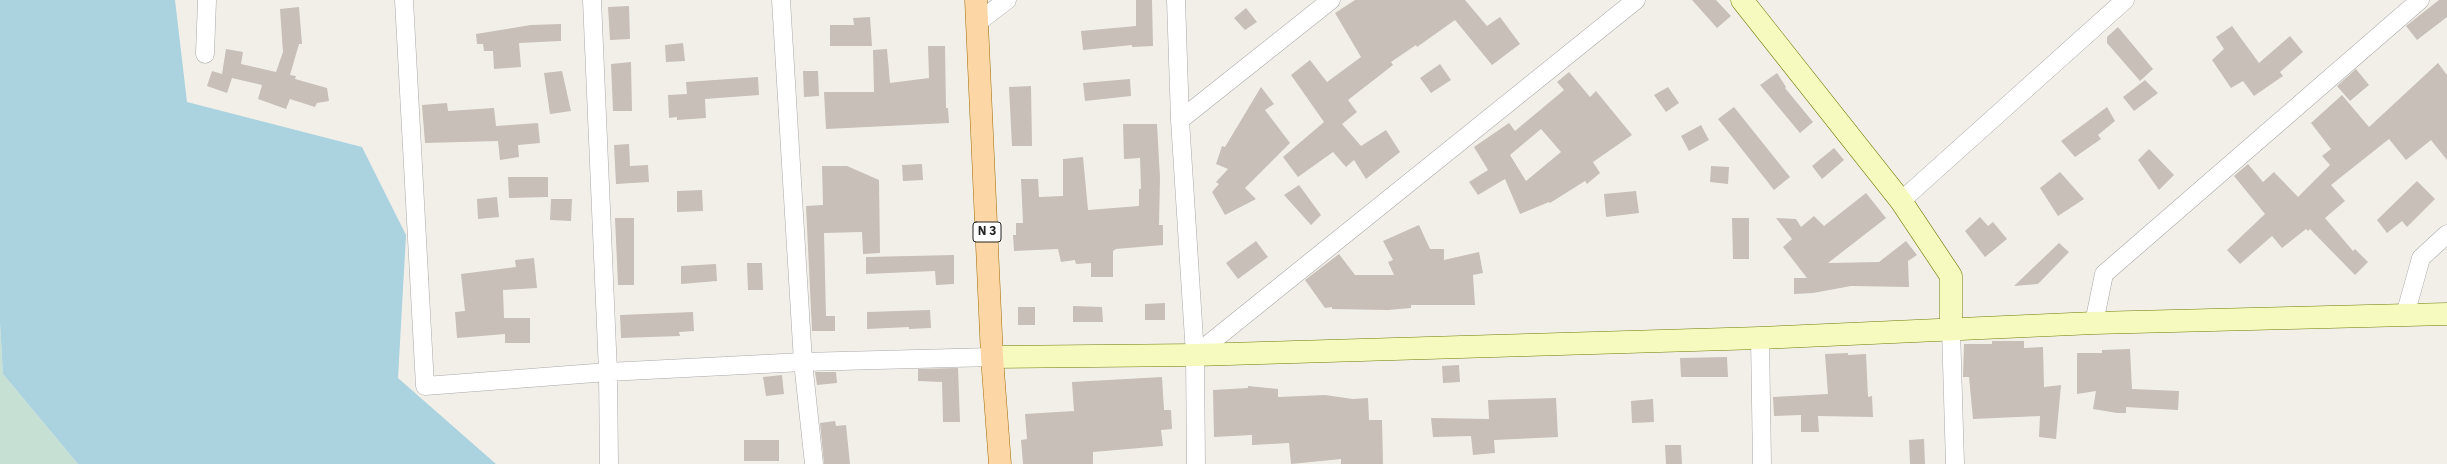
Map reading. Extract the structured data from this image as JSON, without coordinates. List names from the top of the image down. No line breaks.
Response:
{"streets":{"main road":["N 3"]}}
